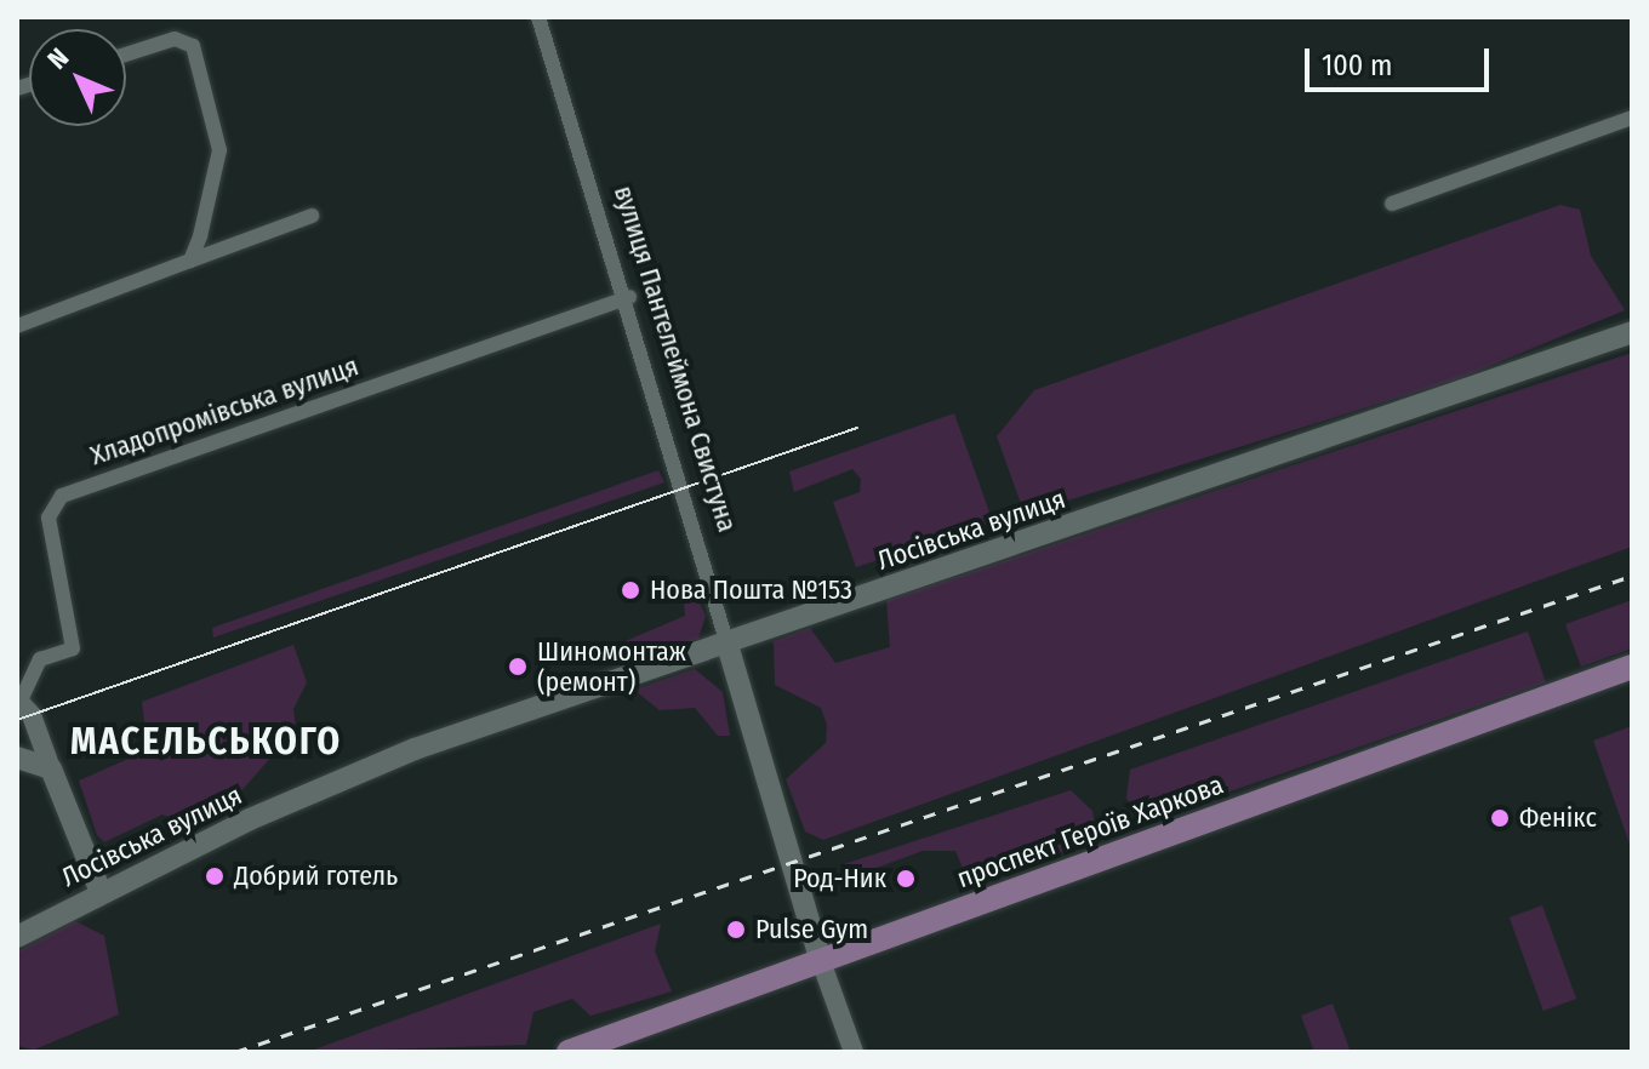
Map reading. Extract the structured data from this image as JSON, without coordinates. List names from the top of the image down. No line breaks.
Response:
{"streets":{"main road":["вулиця Пантелеймона Свистуна","Лосівська вулиця","проспект Героїв Харкова"],"street":["Хладопромівська вулиця"]},"crossings":[["вулиця Пантелеймона Свистуна","Хладопромівська вулиця"],["вулиця Пантелеймона Свистуна","Лосівська вулиця"],["вулиця Пантелеймона Свистуна","проспект Героїв Харкова"]],"districts":["МАСЕЛЬСЬКОГО"],"places":["Нова Пошта №153","Шиномонтаж (ремонт)","Фенікс","Добрий готель","Род-Ник","Pulse Gym"],"scale_bar":"100 m","north":"top left"}
